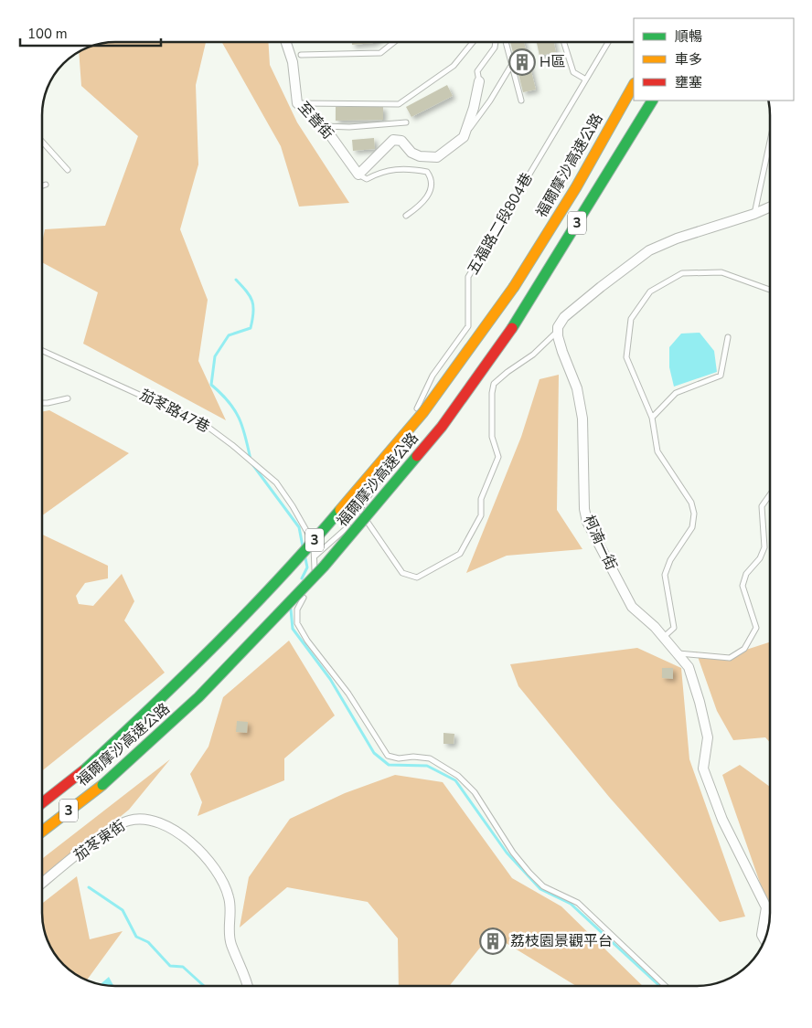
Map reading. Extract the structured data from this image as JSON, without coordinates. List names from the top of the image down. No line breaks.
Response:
{"streets":{"highway":["福爾摩沙高速公路","3"],"street":["至善街","柯湳一街","茄苳東街"],"lane":["五福路二段804巷","茄苳路47巷"]},"places":{"building":["H區","荔枝園景觀平台"]},"legend":["順暢","車多","壅塞"],"scale_bar":"100 m"}
